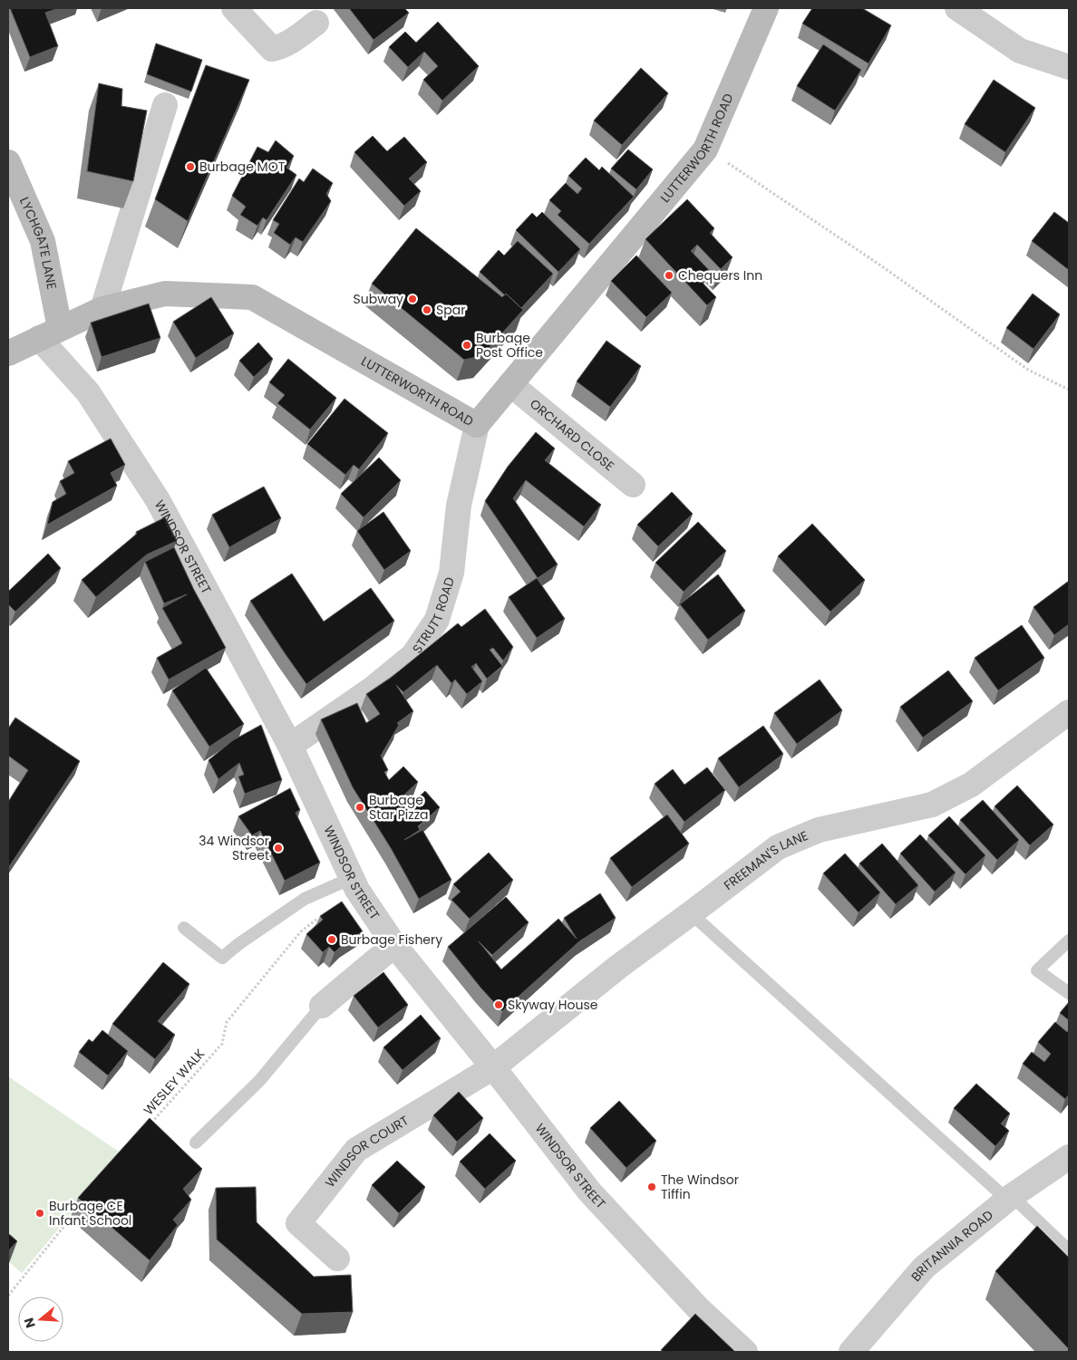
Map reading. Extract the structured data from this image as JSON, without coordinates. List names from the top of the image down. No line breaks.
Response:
{"streets":{"main road":["LUTTERWORTH ROAD","LYCHGATE LANE"],"street":["ORCHARD CLOSE","WINDSOR STREET","STRUTT ROAD","FREEMAN'S LANE","WINDSOR COURT","BRITANNIA ROAD"],"path":["WESLEY WALK"]},"crossings":[["LUTTERWORTH ROAD","LYCHGATE LANE"],["LUTTERWORTH ROAD","ORCHARD CLOSE"],["LUTTERWORTH ROAD","WINDSOR STREET"],["LUTTERWORTH ROAD","STRUTT ROAD"],["LYCHGATE LANE","WINDSOR STREET"],["WINDSOR STREET","STRUTT ROAD"],["WINDSOR STREET","FREEMAN'S LANE"],["WINDSOR STREET","WINDSOR COURT"],["FREEMAN'S LANE","WINDSOR COURT"]],"places":["Burbage MOT","Chequers Inn","Subway","Spar","Burbage Post Office","Burbage Star Pizza","34 Windsor Street","Burbage Fishery","Skyway House","The Windsor Tiffin","Burbage CE Infant School"],"north":"left"}
